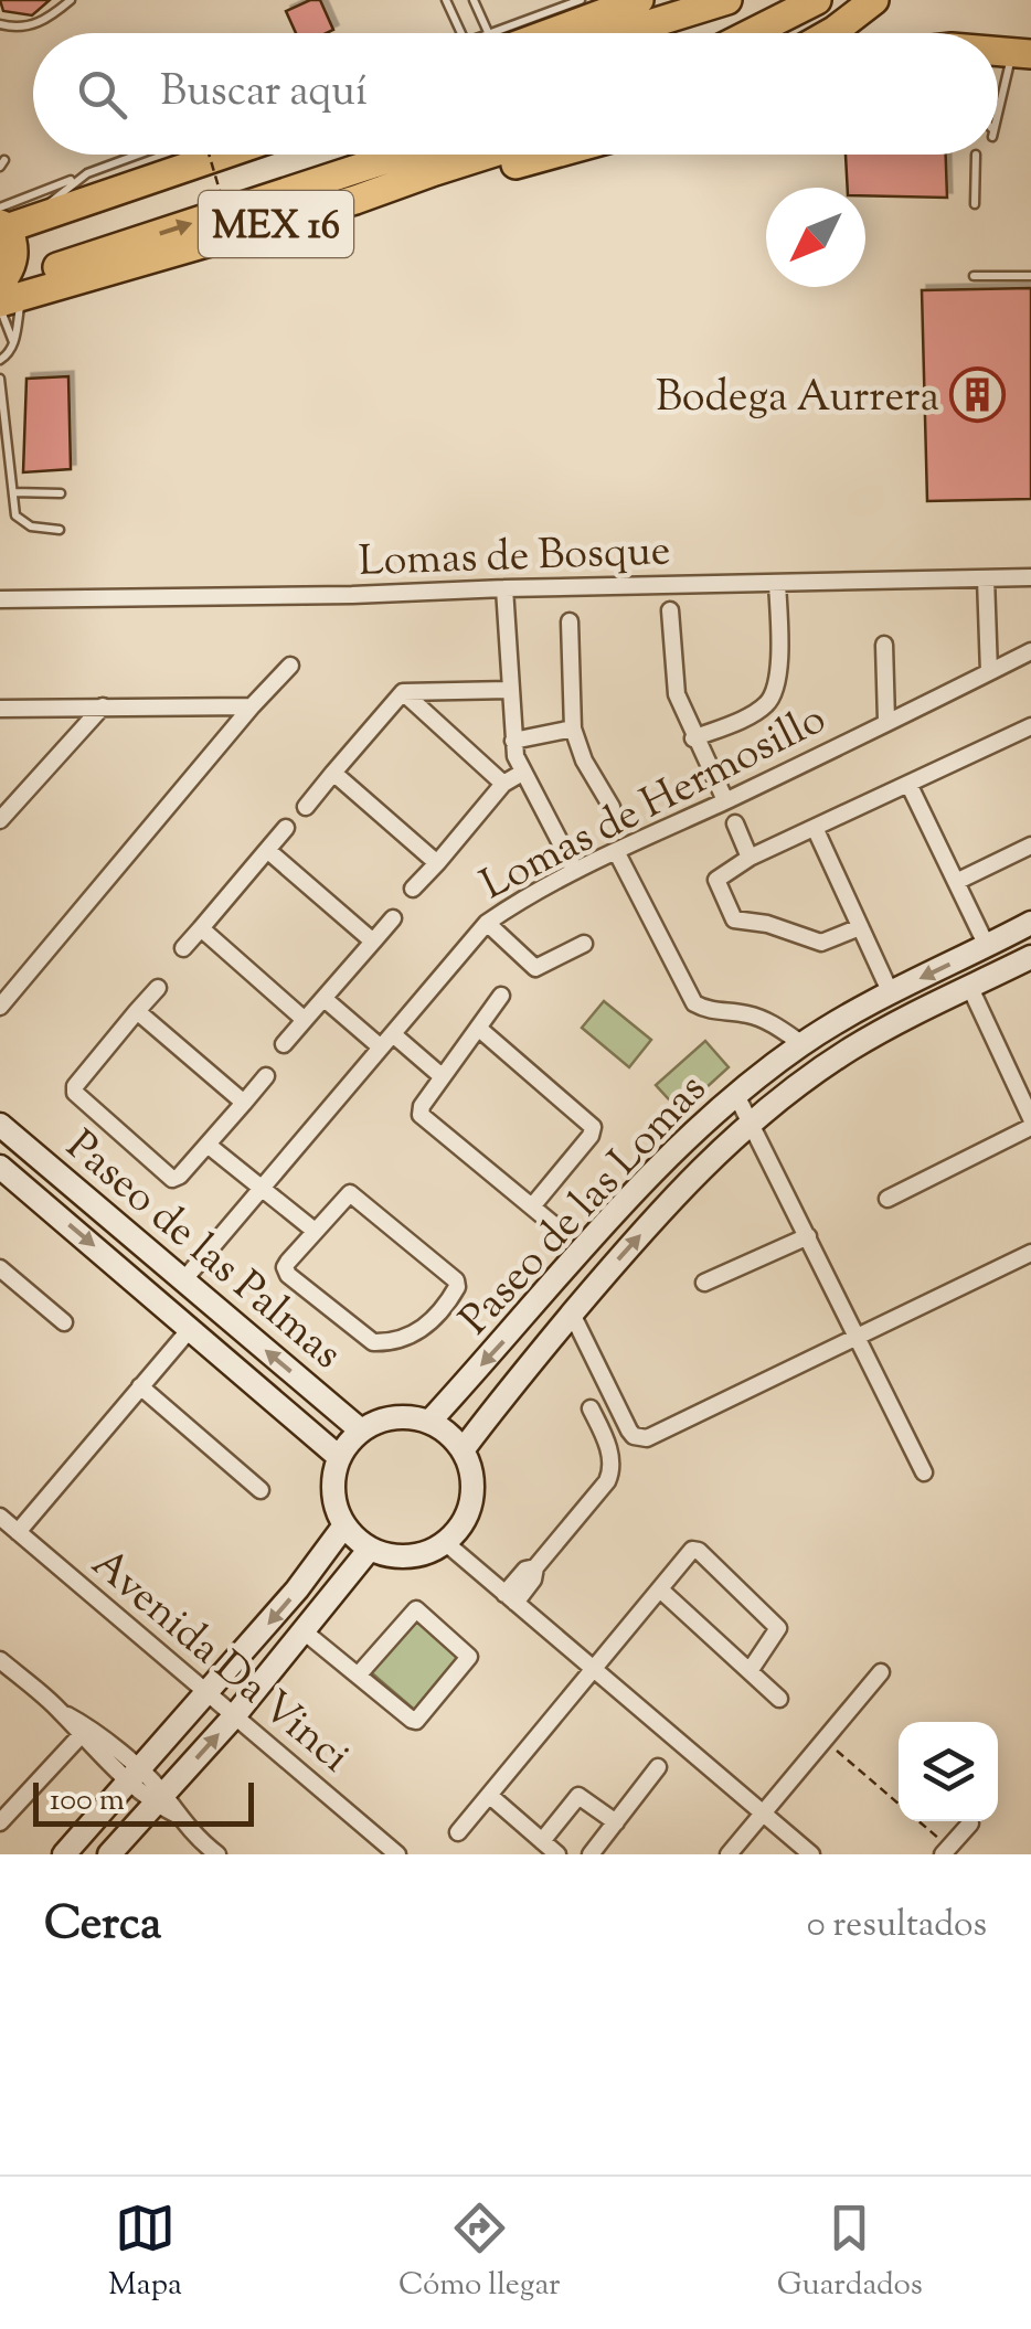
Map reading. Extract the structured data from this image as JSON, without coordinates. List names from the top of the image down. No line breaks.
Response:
{"streets":{"highway":["MEX 16"],"street":["Lomas de Bosque","Lomas de Hermosillo","Paseo de las Lomas","Paseo de las Palmas","Avenida Da Vinci"]},"crossings":[["Lomas de Hermosillo","Paseo de las Palmas"],["Paseo de las Lomas","Paseo de las Palmas"]],"places":{"building":["Bodega Aurrera"]},"scale_bar":"100 m","north":"bottom left","page":{"search":"Buscar aquí","scale":"100 m","heading":["Cerca","0 resultados"],"nav":["Mapa","Cómo llegar","Guardados"]}}
